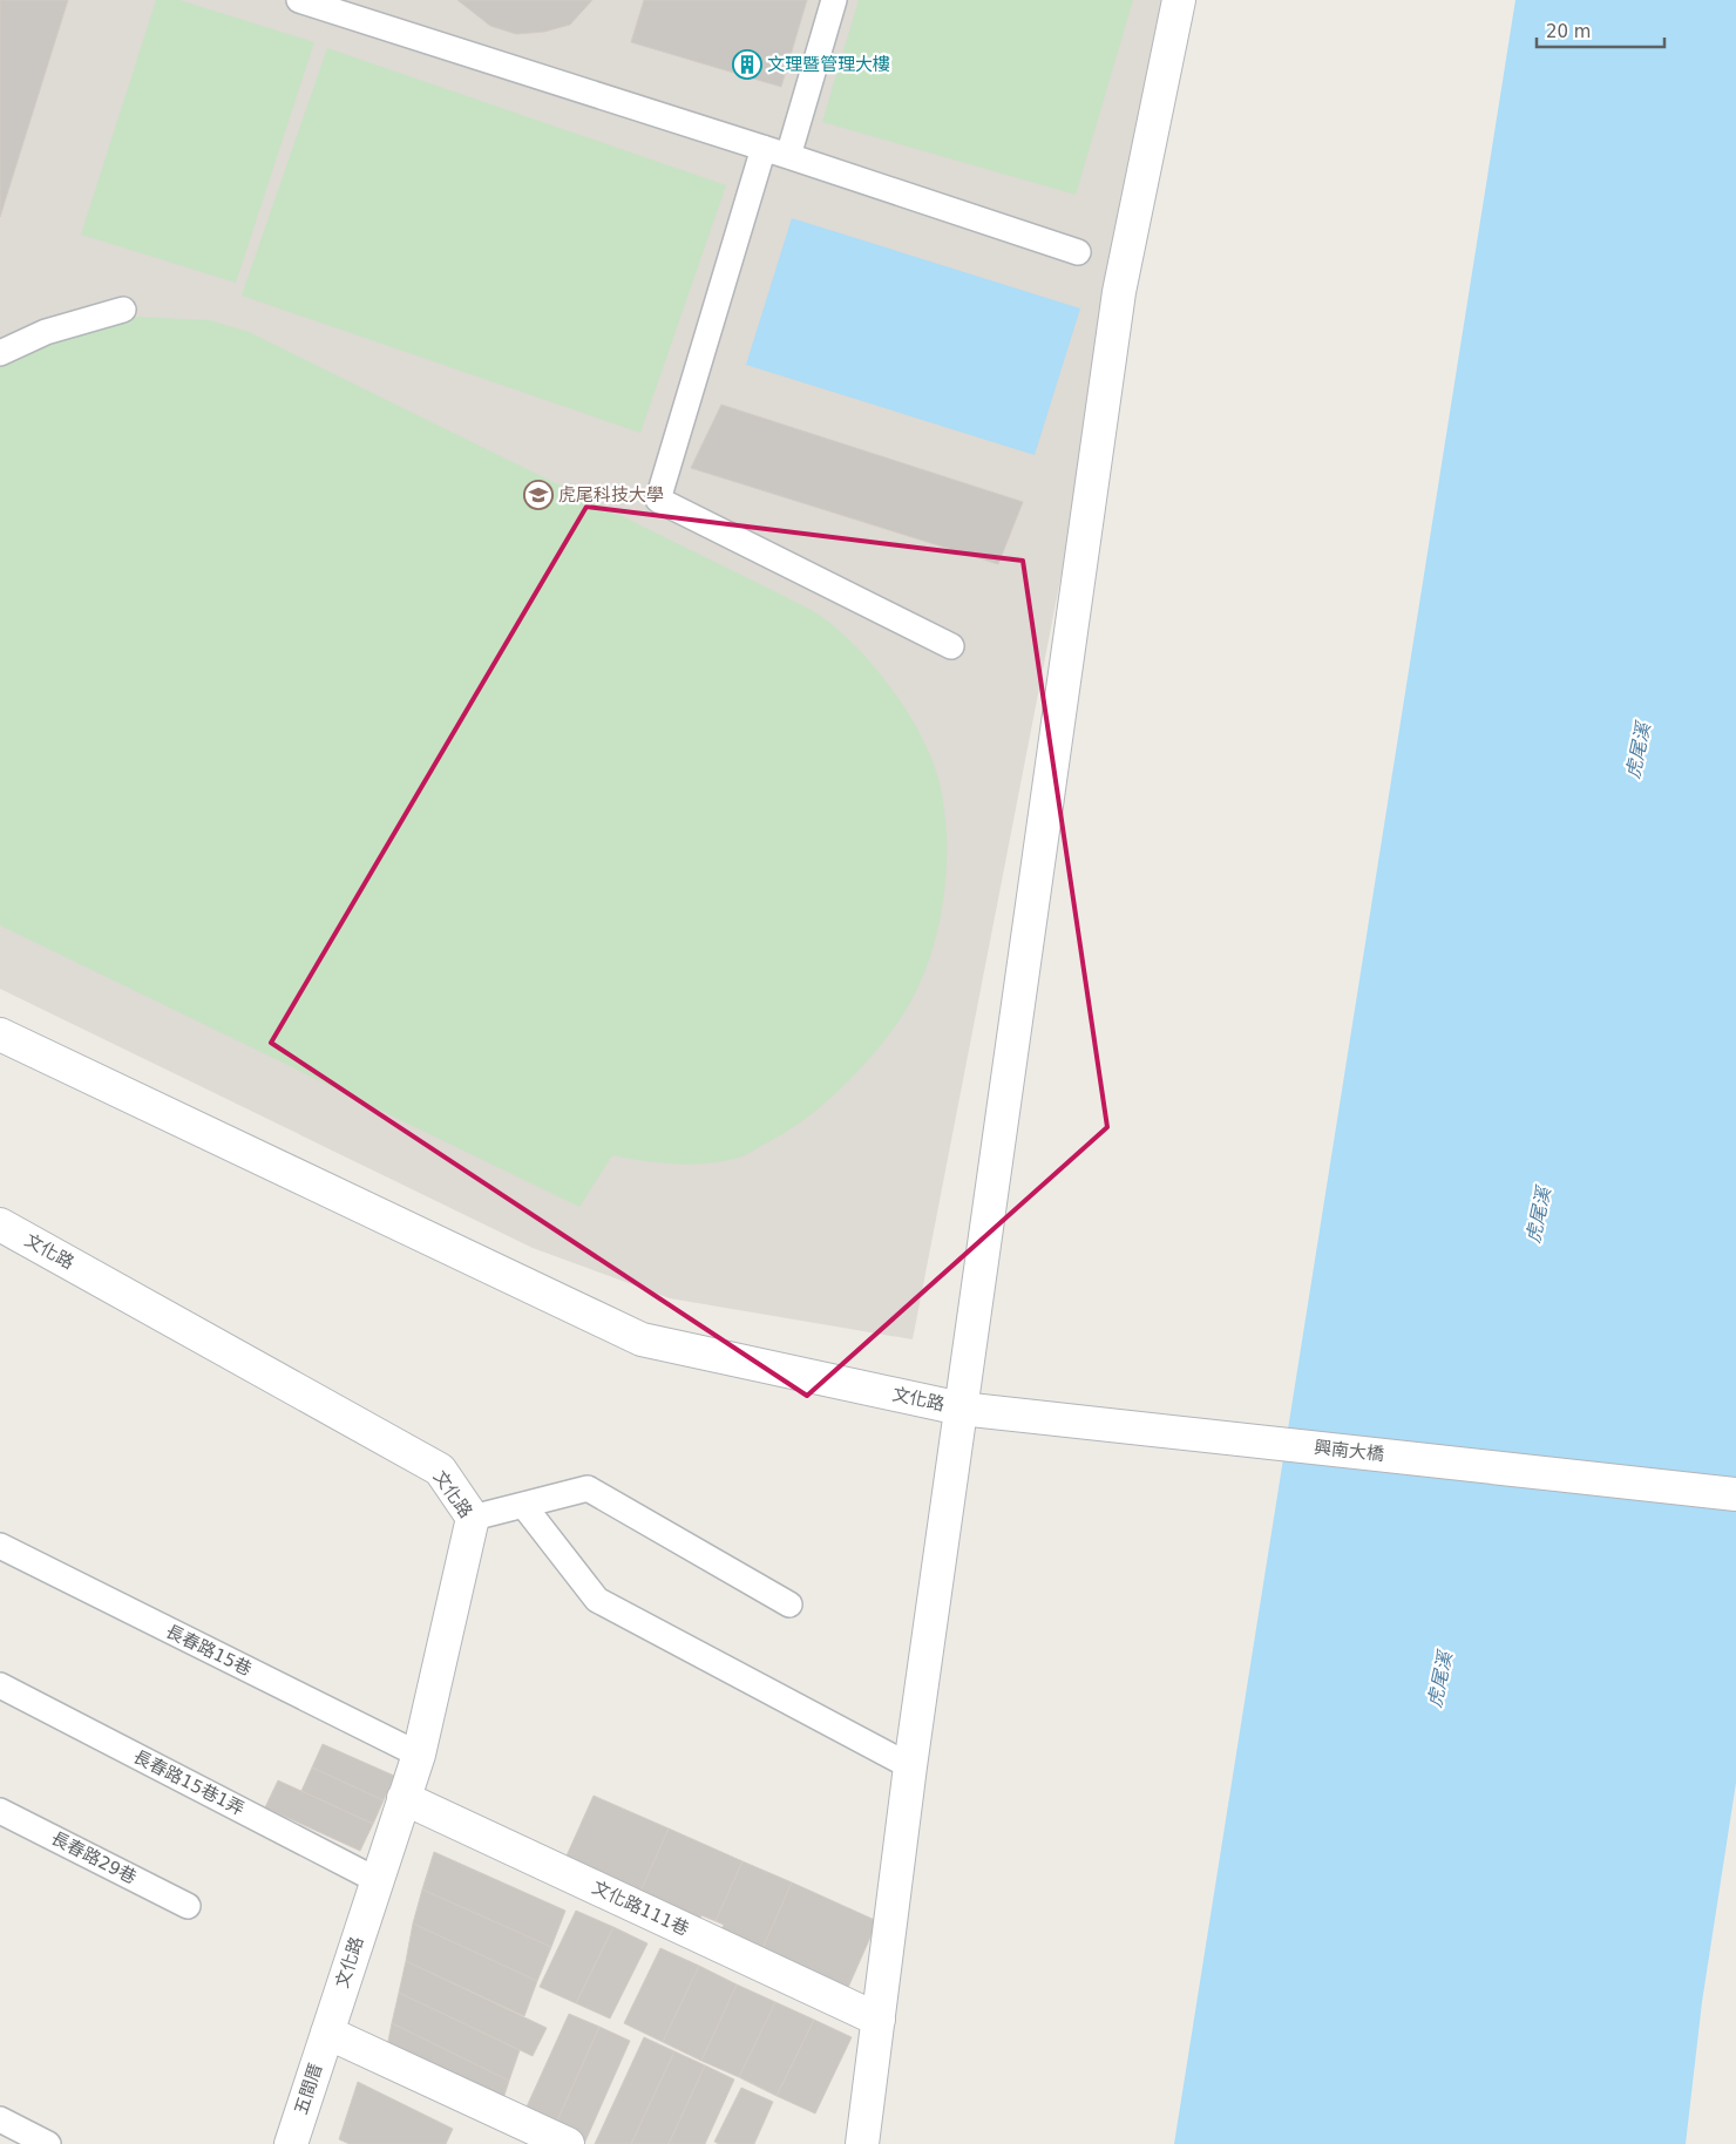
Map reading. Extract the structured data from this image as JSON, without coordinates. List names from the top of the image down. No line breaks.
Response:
{"streets":{"street":["文化路","興南大橋","文化路111巷","五間厝"],"lane":["長春路15巷","長春路15巷1弄","長春路29巷"]},"crossings":[["文化路","興南大橋"],["文化路","長春路15巷"],["文化路","長春路15巷1弄"],["文化路","文化路111巷"],["文化路","五間厝"]],"water":["虎尾溪"],"places":{"building":["文理暨管理大樓"],"school or university":["虎尾科技大學"]},"scale_bar":"20 m"}
